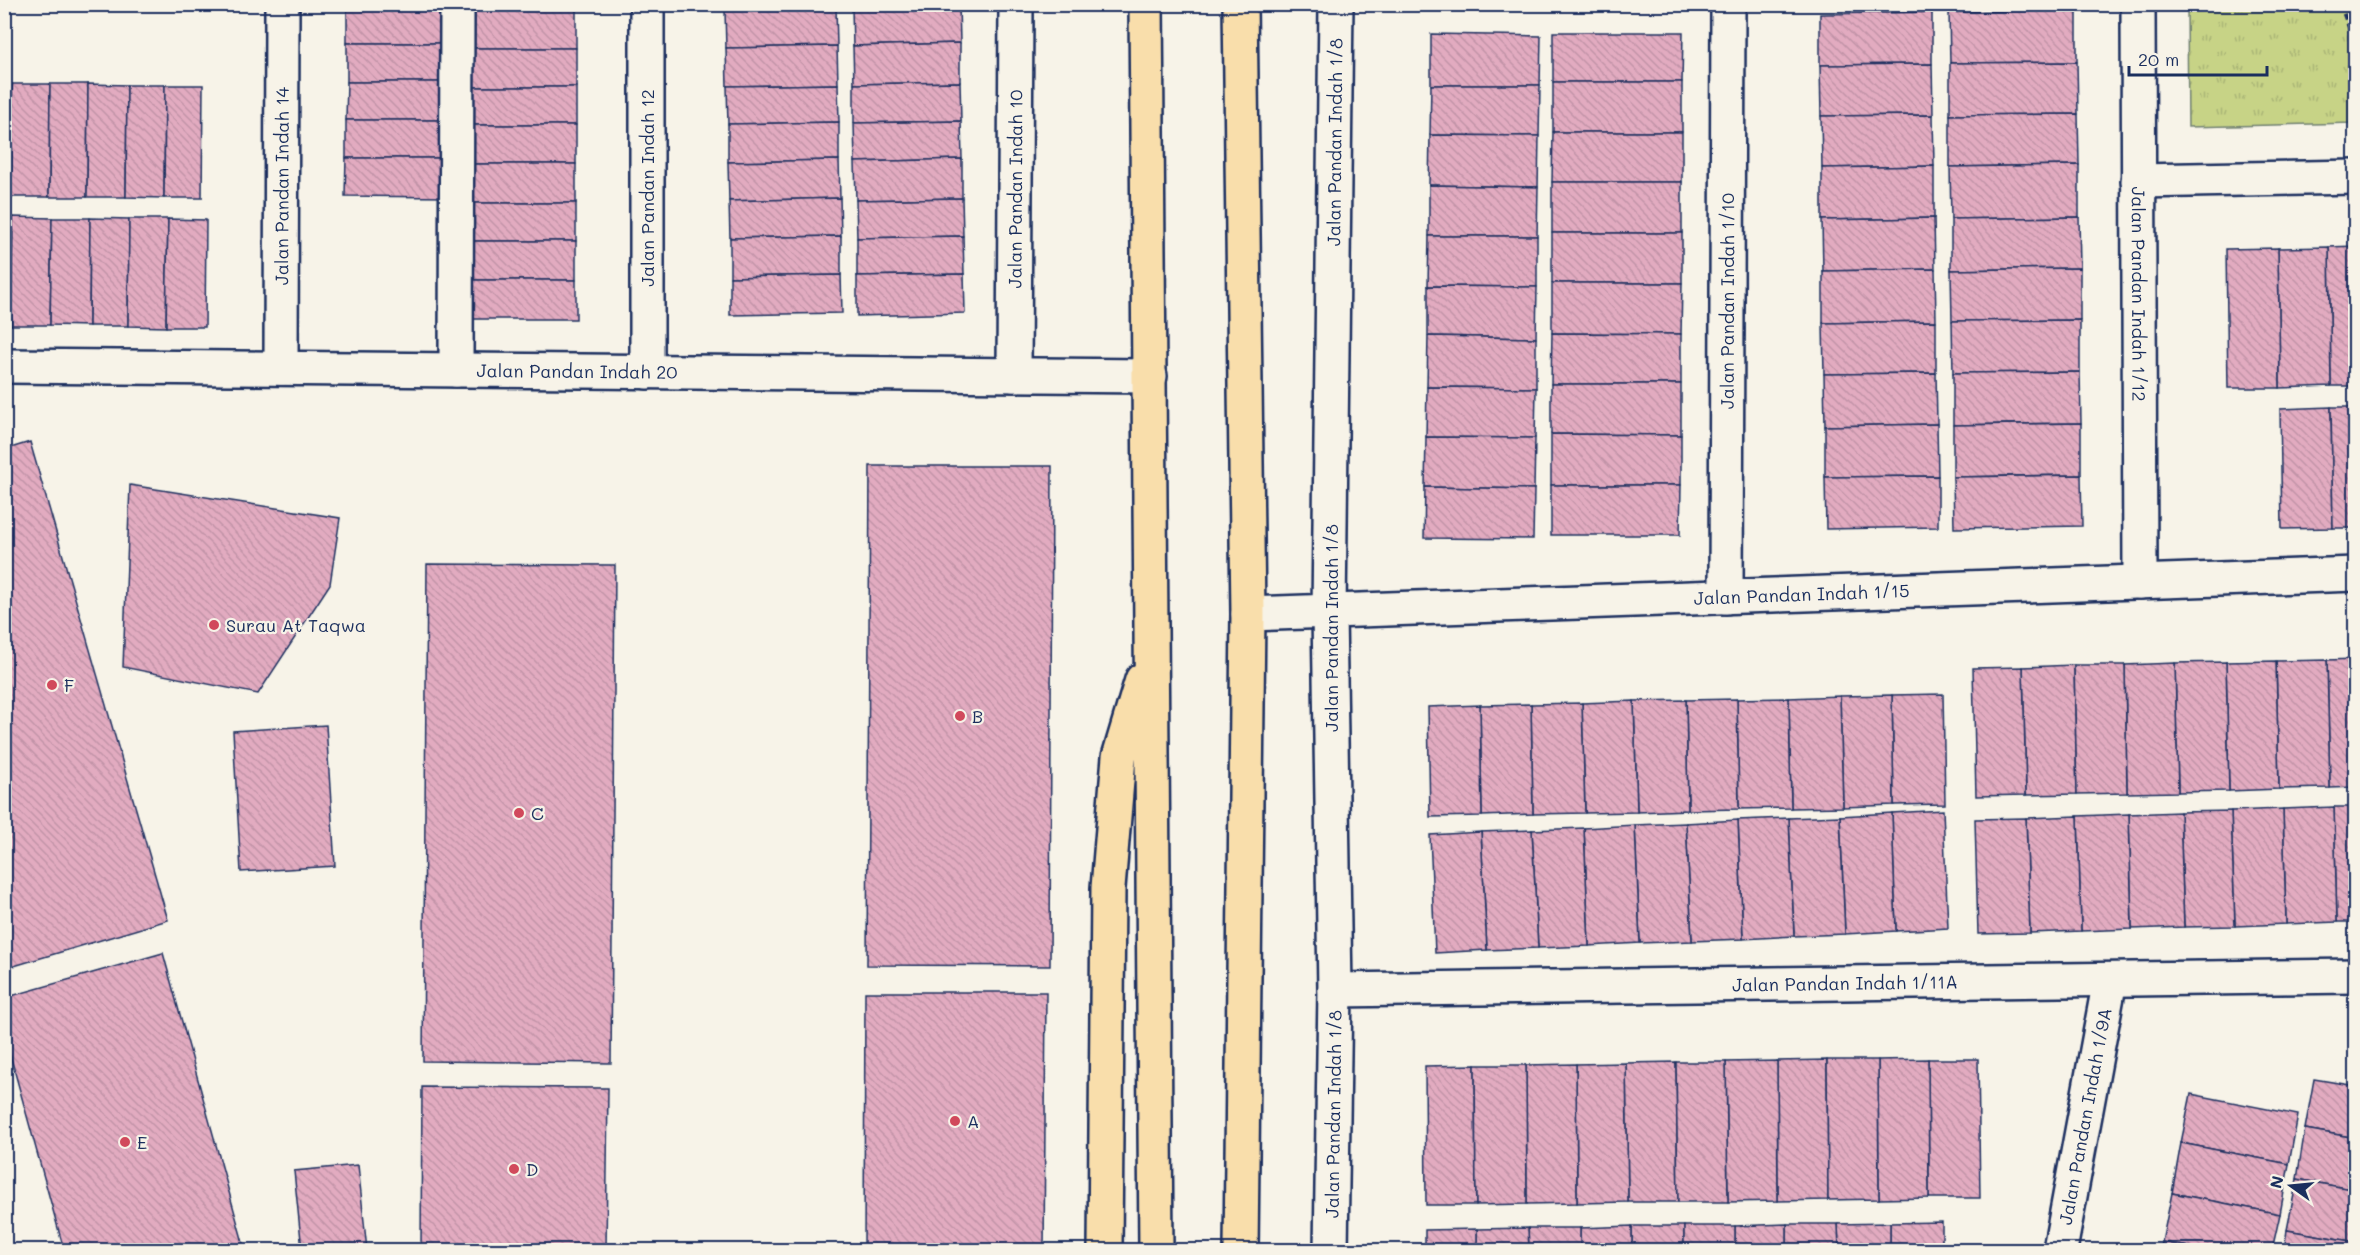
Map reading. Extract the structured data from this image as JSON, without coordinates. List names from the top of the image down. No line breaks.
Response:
{"streets":{"street":["Jalan Pandan Indah 1/8","Jalan Pandan Indah 14","Jalan Pandan Indah 12","Jalan Pandan Indah 10","Jalan Pandan Indah 1/12","Jalan Pandan Indah 1/10","Jalan Pandan Indah 20","Jalan Pandan Indah 1/15","Jalan Pandan Indah 1/11A","Jalan Pandan Indah 1/9A"]},"crossings":[["Jalan Pandan Indah 1/8","Jalan Pandan Indah 1/15"],["Jalan Pandan Indah 1/8","Jalan Pandan Indah 1/11A"],["Jalan Pandan Indah 14","Jalan Pandan Indah 20"],["Jalan Pandan Indah 12","Jalan Pandan Indah 20"],["Jalan Pandan Indah 10","Jalan Pandan Indah 20"],["Jalan Pandan Indah 1/12","Jalan Pandan Indah 1/15"],["Jalan Pandan Indah 1/10","Jalan Pandan Indah 1/15"],["Jalan Pandan Indah 1/11A","Jalan Pandan Indah 1/9A"]],"places":["Surau At Taqwa","F","B","C","A","E","D"],"scale_bar":"20 m","north":"left"}
